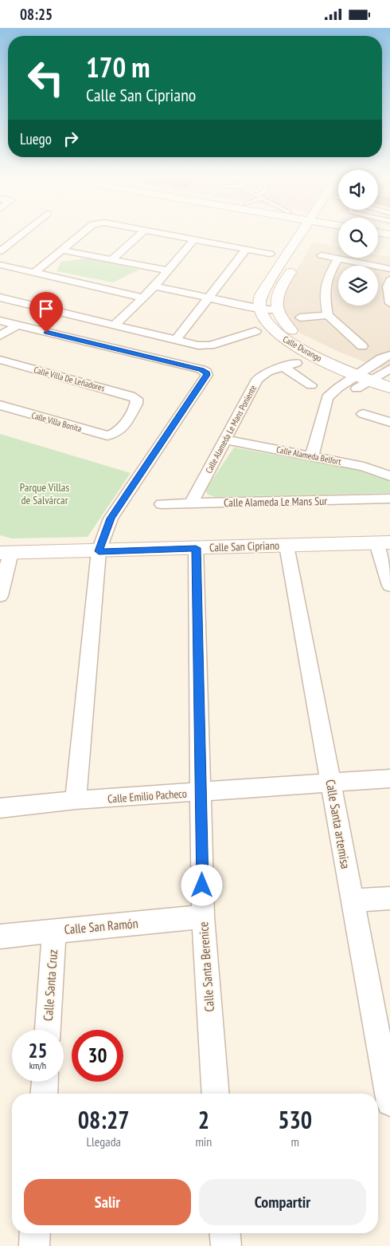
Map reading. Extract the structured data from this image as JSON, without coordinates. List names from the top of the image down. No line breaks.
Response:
{"streets":{"main road":["Calle Durango","Calle San Cipriano"],"street":["Calle Villa De Leñadores","Calle Villa Bonita","Calle Alameda Le Mans Poniente","Calle Alameda Belfort","Calle Alameda Le Mans Sur","Calle Emilio Pacheco","Calle Santa artemisa","Calle San Ramón","Calle Santa Berenice","Calle Santa Cruz"]},"crossings":[["Calle Villa De Leñadores","Calle Villa Bonita"],["Calle Alameda Le Mans Poniente","Calle Alameda Belfort"],["Calle Alameda Le Mans Poniente","Calle Alameda Le Mans Sur"],["Calle San Cipriano","Calle Santa artemisa"],["Calle San Cipriano","Calle Santa Berenice"],["Calle Emilio Pacheco","Calle Santa artemisa"],["Calle Emilio Pacheco","Calle Santa Berenice"],["Calle San Ramón","Calle Santa Berenice"],["Calle San Ramón","Calle Santa Cruz"]],"parks":["Parque Villas de Salvárcar"],"page":{"status":"08:25","turn":["170 m","Calle San Cipriano"],"then":"Luego","speed":"25 km/h","limit":"30","eta":["08:27","Llegada","2","min","530","m"],"buttons":["Salir","Compartir"]}}
